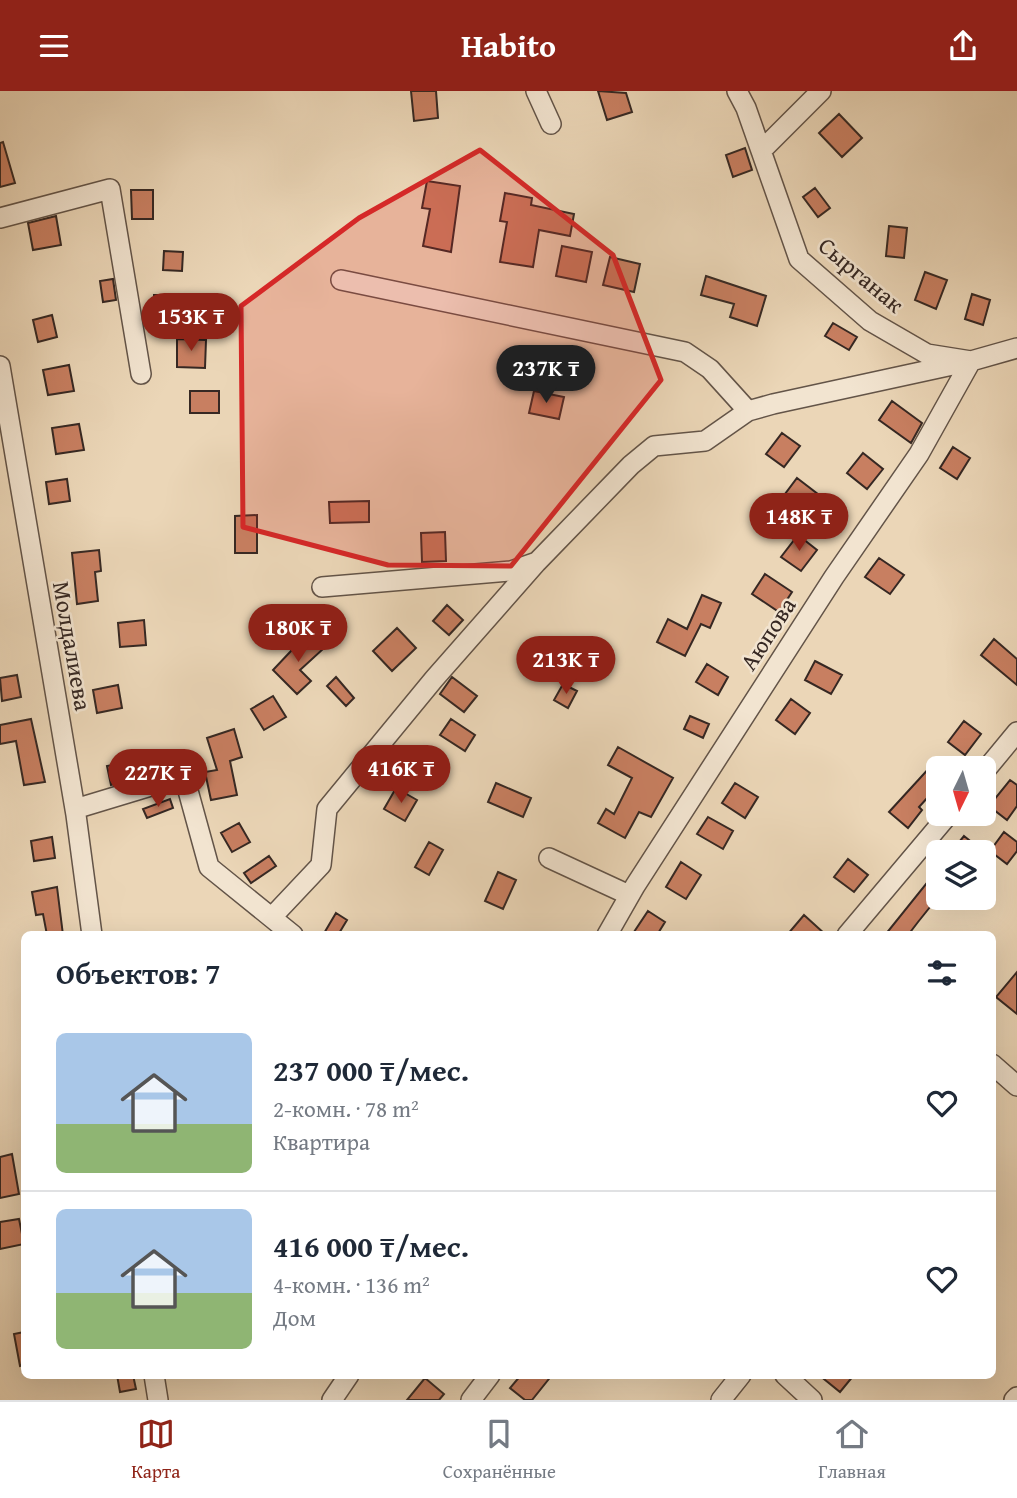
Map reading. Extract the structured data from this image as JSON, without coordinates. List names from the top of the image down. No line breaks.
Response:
{"streets":{"street":["Сырганак","Аюпова","Молдалиева"]},"crossings":[["Сырганак","Аюпова"]],"north":"bottom","page":{"header":"Habito","price":["153K ₸","237K ₸","148K ₸","180K ₸","213K ₸","416K ₸","227K ₸"],"heading":"Объектов: 7","list":[{"name":"237 000 ₸/мес.","note":"2-комн. · 78 m² · Квартира"},{"name":"416 000 ₸/мес.","note":"4-комн. · 136 m² · Дом"}],"tabs":["Карта","Сохранённые","Главная"]}}
